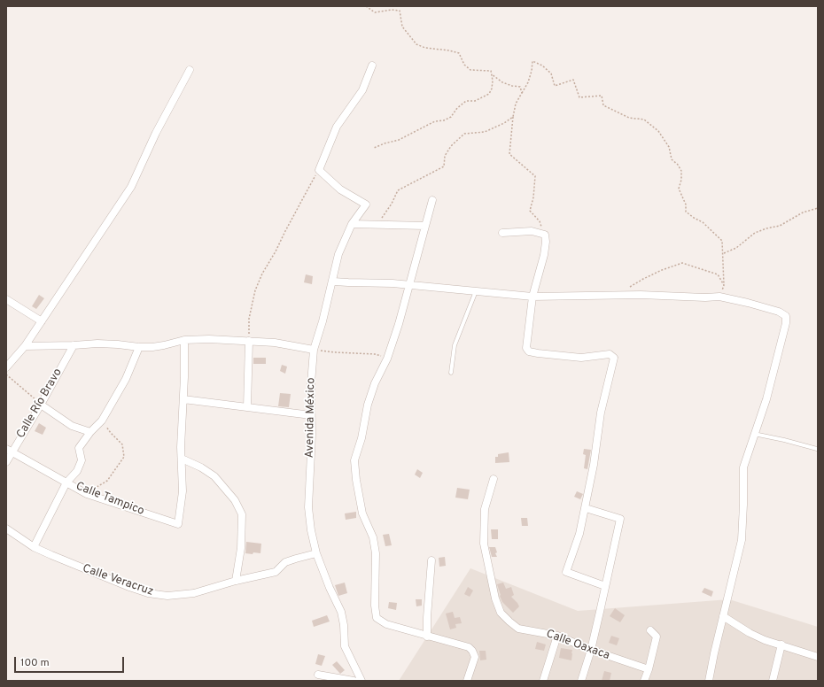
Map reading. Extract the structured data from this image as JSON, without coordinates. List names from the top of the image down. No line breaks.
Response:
{"streets":{"street":["Calle Río Bravo","Avenida México","Calle Tampico","Calle Veracruz","Calle Oaxaca"]},"crossings":[["Calle Río Bravo","Calle Tampico"],["Avenida México","Calle Veracruz"]],"scale_bar":"100 m"}
